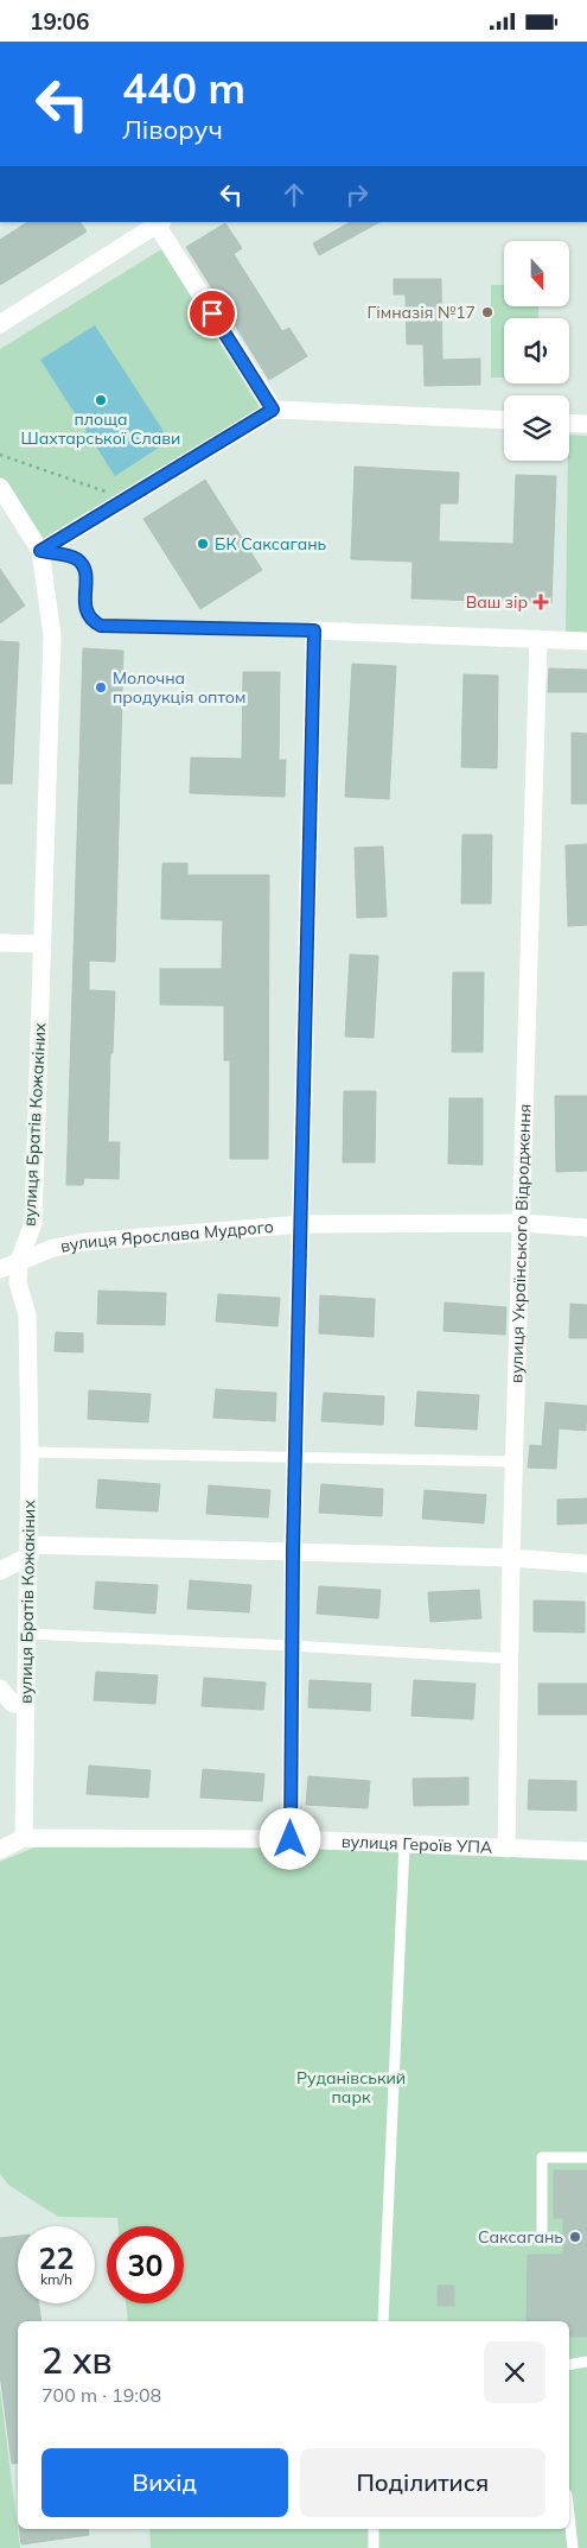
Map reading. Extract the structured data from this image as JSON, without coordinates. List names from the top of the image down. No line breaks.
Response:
{"streets":{"street":["вулиця Братів Кожакіних","вулиця Ярослава Мудрого","вулиця Українського Відродження","вулиця Героїв УПА"]},"crossings":[["вулиця Братів Кожакіних","вулиця Ярослава Мудрого"],["вулиця Братів Кожакіних","вулиця Героїв УПА"],["вулиця Ярослава Мудрого","вулиця Українського Відродження"],["вулиця Українського Відродження","вулиця Героїв УПА"]],"parks":["Руданівський парк"],"places":{"other":["Гімназія №17","площа Шахтарської Слави","БК Саксагань","Молочна продукція оптом","Саксагань"],"health":["Ваш зір"]},"north":"bottom","page":{"status":"19:06","turn":["440 m","Ліворуч"],"speed":"22 km/h","limit":"30","heading":["2 хв","700 m · 19:08"],"buttons":["Вихід","Поділитися"]}}
